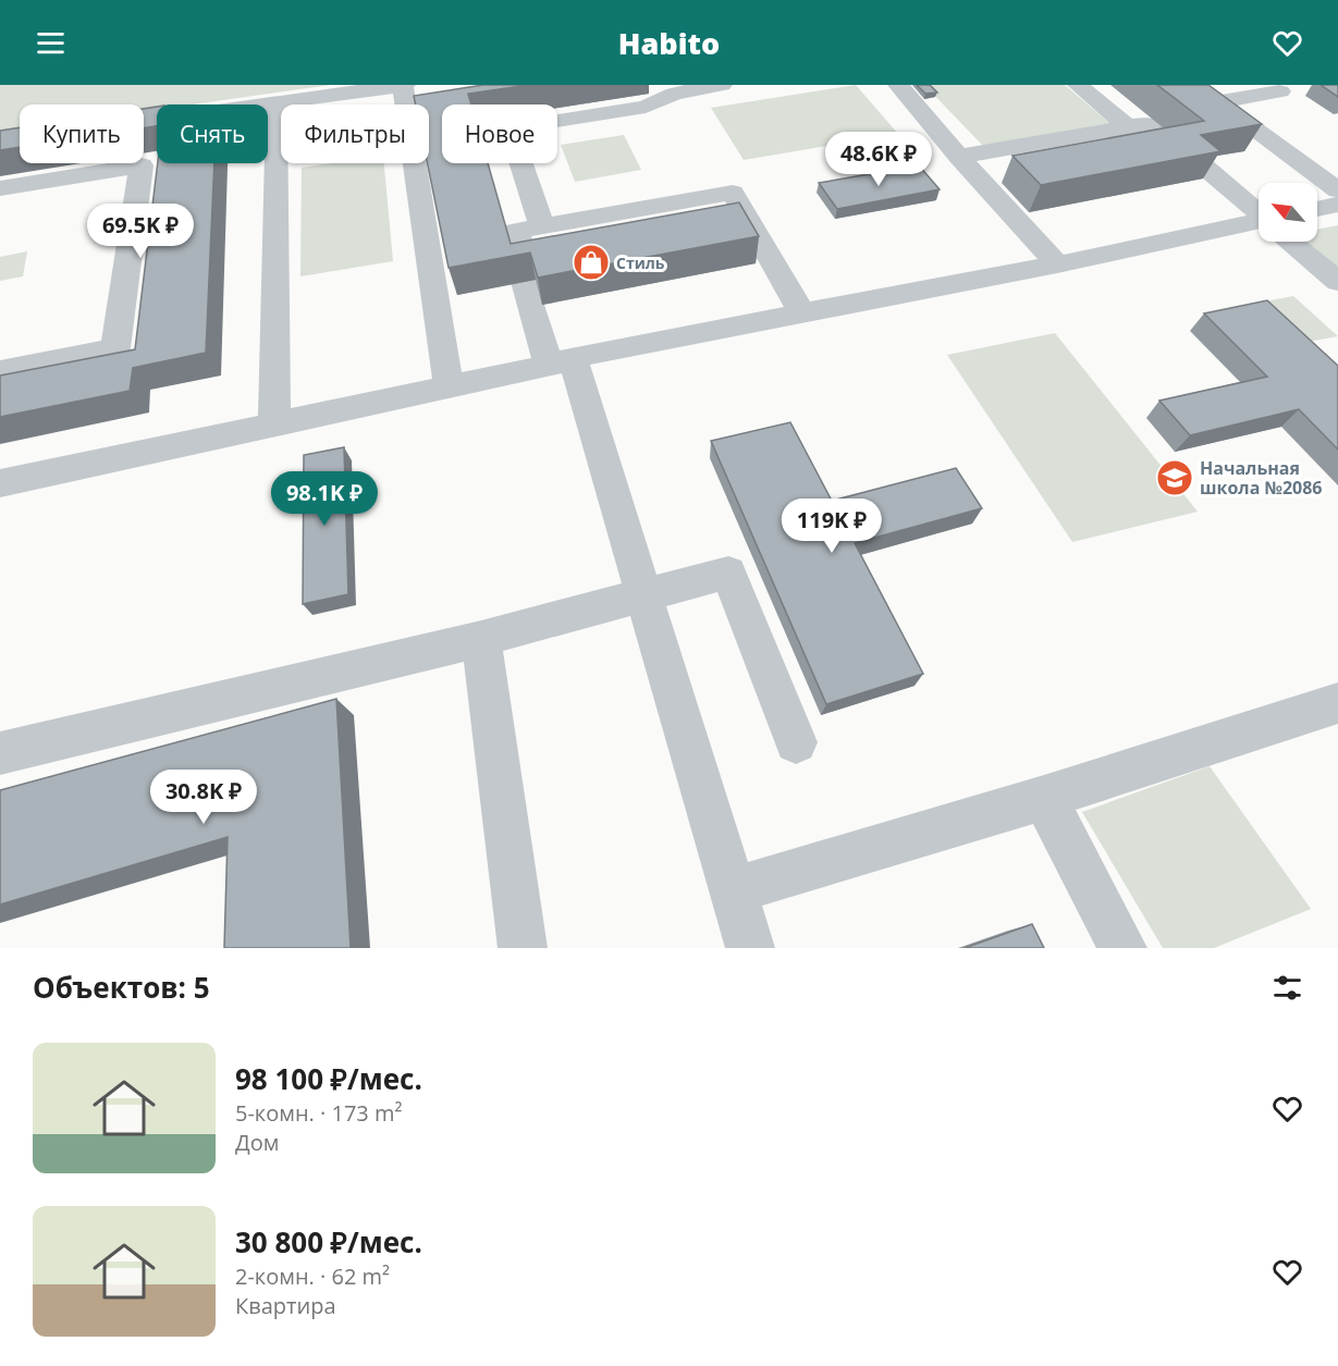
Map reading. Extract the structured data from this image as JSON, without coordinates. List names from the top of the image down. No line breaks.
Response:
{"places":{"shop":["Стиль"],"school or university":["Начальная школа №2086"]},"north":"top left","page":{"header":"Habito","chip":["Купить","Снять","Фильтры","Новое"],"price":["48.6K ₽","69.5K ₽","98.1K ₽","119K ₽","30.8K ₽"],"heading":"Объектов: 5","list":[{"name":"98 100 ₽/мес.","note":"5-комн. · 173 m² · Дом"},{"name":"30 800 ₽/мес.","note":"2-комн. · 62 m² · Квартира"}]}}
